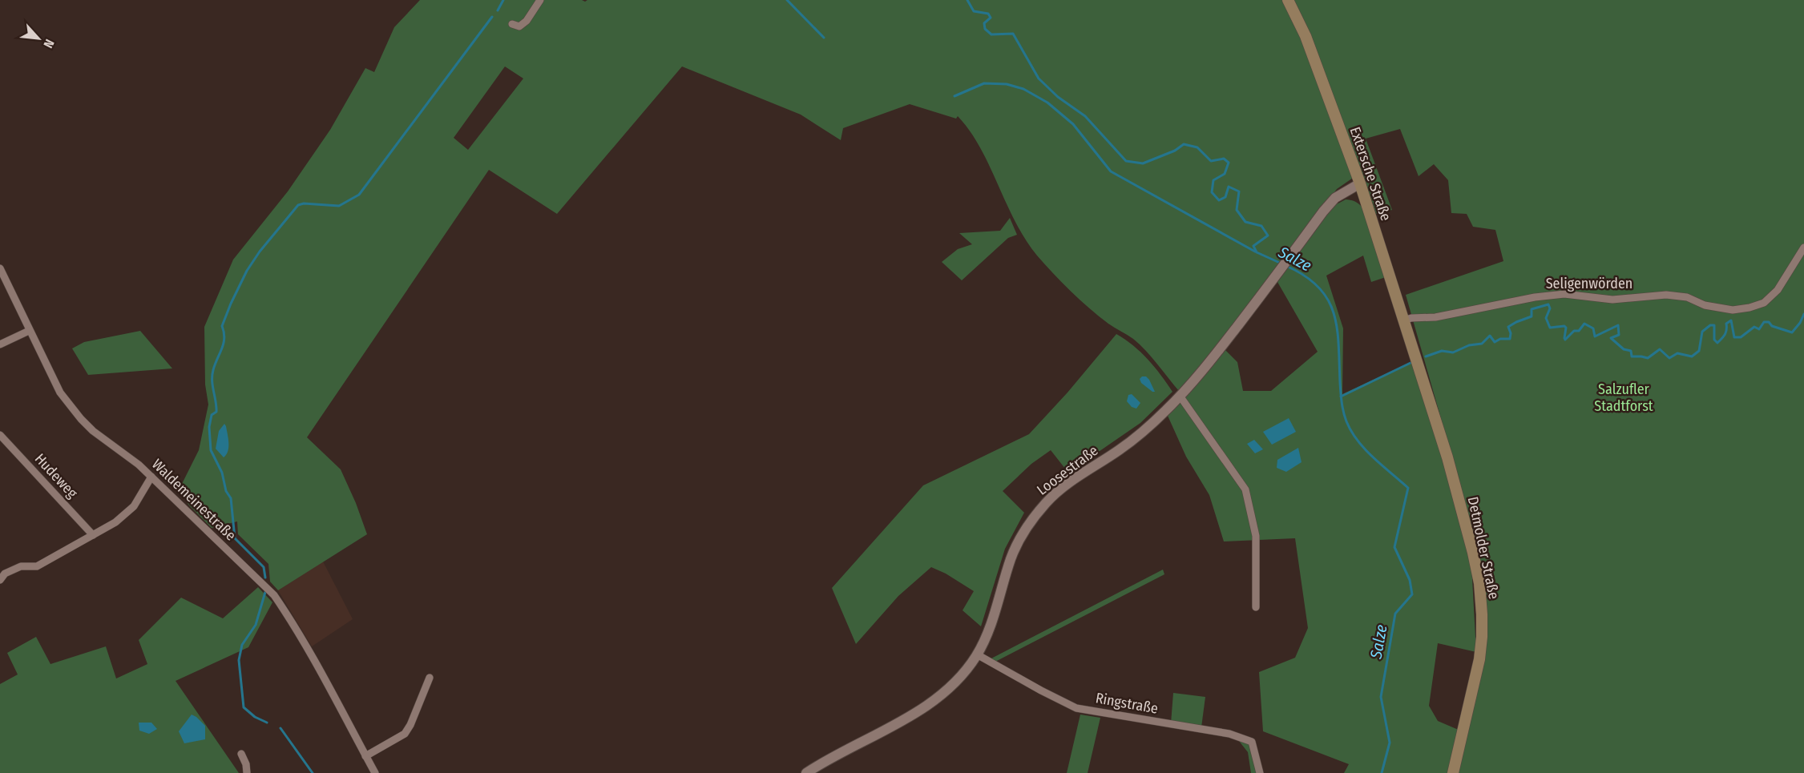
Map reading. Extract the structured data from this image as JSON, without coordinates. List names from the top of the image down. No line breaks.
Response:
{"streets":{"main road":["Extersche Straße","Detmolder Straße"],"street":["Seligenwörden","Loosestraße","Hudeweg","Waldemeinestraße","Ringstraße"]},"crossings":[["Extersche Straße","Seligenwörden"],["Extersche Straße","Loosestraße"],["Extersche Straße","Detmolder Straße"],["Loosestraße","Ringstraße"]],"water":["Salze"],"parks":["Salzufler Stadtforst"],"north":"bottom right"}
